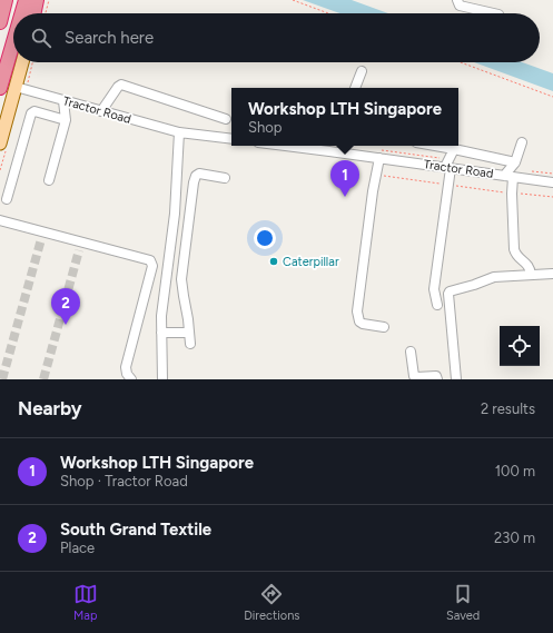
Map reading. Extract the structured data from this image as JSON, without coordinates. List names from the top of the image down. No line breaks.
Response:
{"streets":{"street":["Tractor Road"]},"places":["Caterpillar"],"page":{"search":"Search here","popup":["Workshop LTH Singapore","Shop"],"pins":["1","2"],"heading":["Nearby","2 results"],"list":[{"mark":"1","name":"Workshop LTH Singapore","note":"Shop · Tractor Road","value":"100 m"},{"mark":"2","name":"South Grand Textile","note":"Place","value":"230 m"}],"nav":["Map","Directions","Saved"]}}
